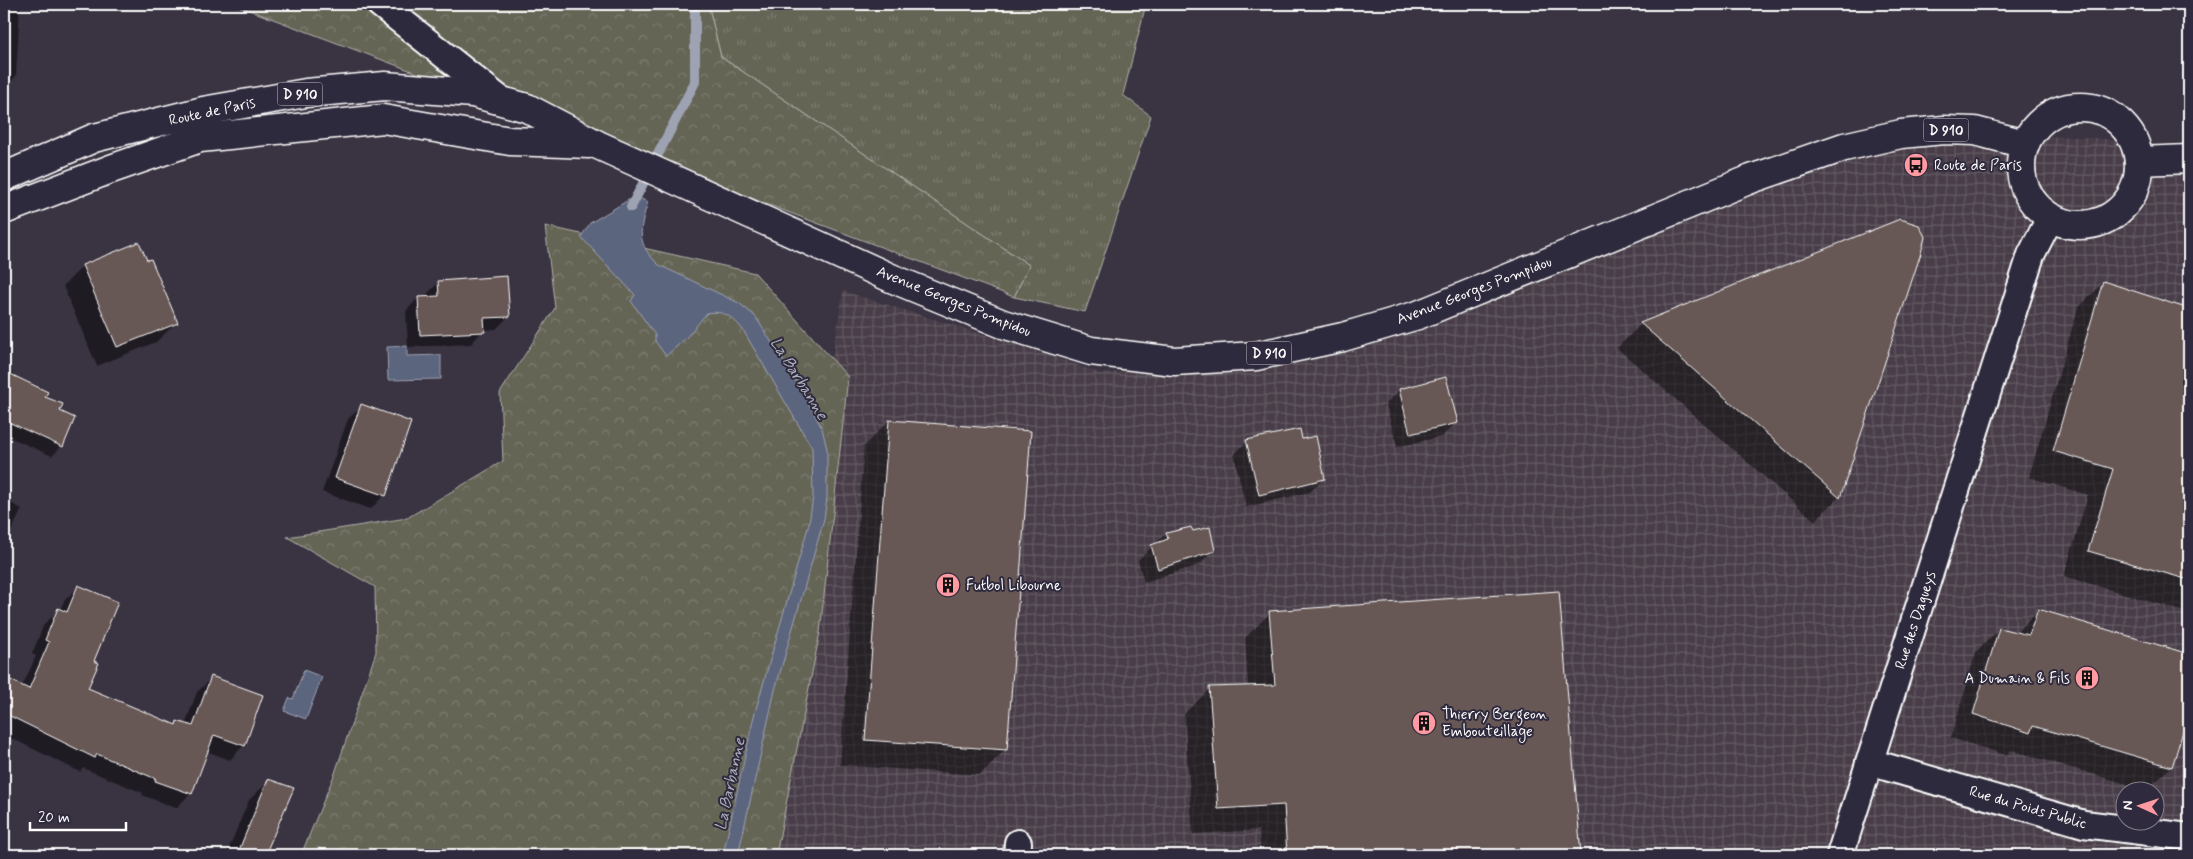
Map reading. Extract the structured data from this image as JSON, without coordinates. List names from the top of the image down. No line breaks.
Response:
{"streets":{"main road":["D 910","Route de Paris","Avenue Georges Pompidou"],"street":["Rue des Dagueys","Rue du Poids Public"]},"crossings":[["Route de Paris","Avenue Georges Pompidou"],["Avenue Georges Pompidou","Rue des Dagueys"],["Rue des Dagueys","Rue du Poids Public"]],"water":["La Barbanne"],"places":{"bus stop":["Route de Paris"],"building":["Futbol Libourne","A Dumain & Fils","Thierry Bergeon Embouteillage"]},"scale_bar":"20 m","north":"left"}
